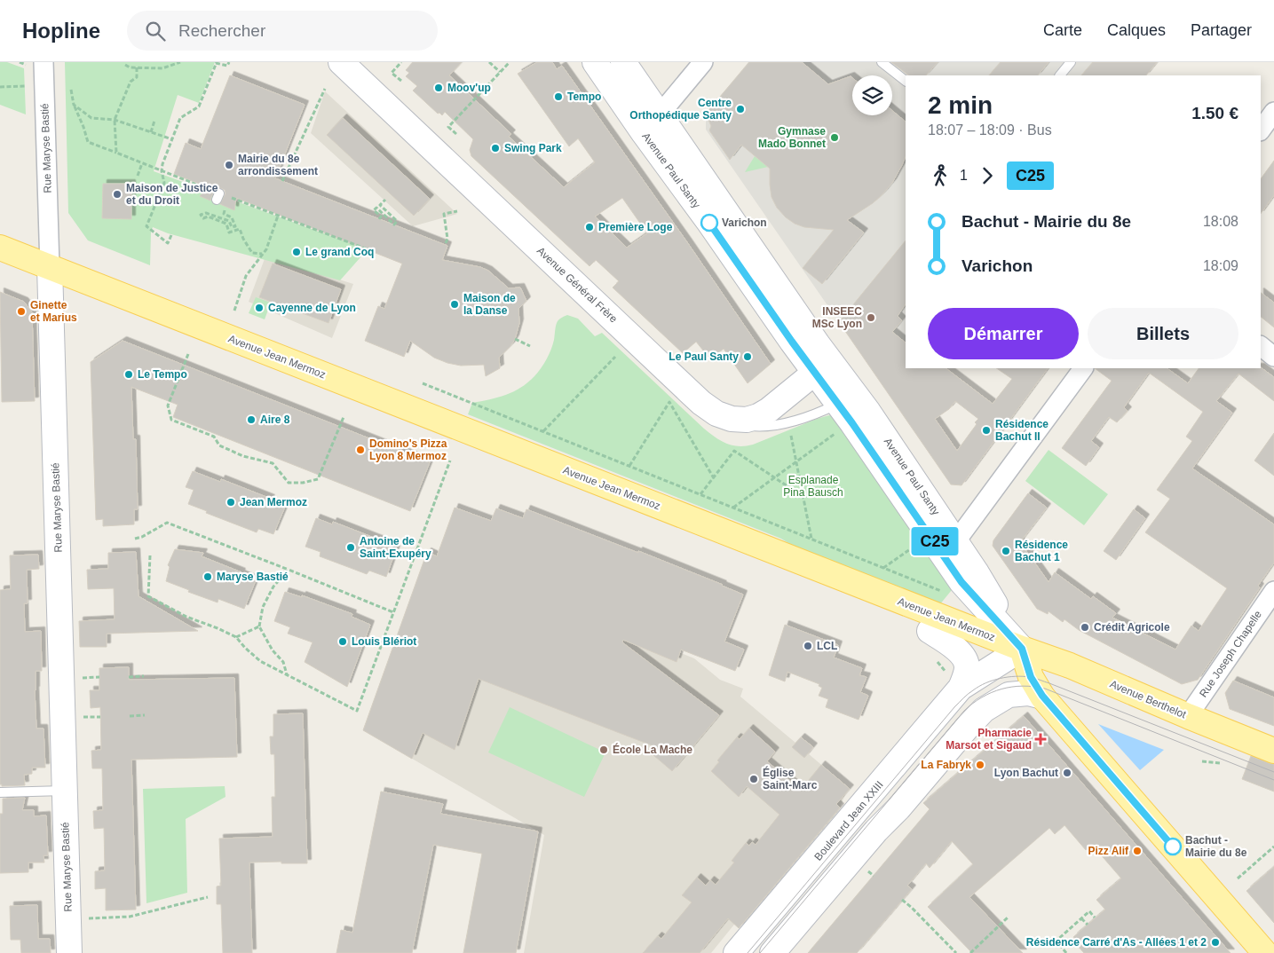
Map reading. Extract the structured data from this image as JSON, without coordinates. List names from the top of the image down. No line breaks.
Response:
{"streets":{"main road":["Rue Maryse Bastié","Avenue Paul Santy","Avenue Général Frère","Avenue Jean Mermoz","Avenue Berthelot","Boulevard Jean XXIII"],"street":["Rue Joseph Chapelle"]},"crossings":[["Rue Maryse Bastié","Avenue Jean Mermoz"],["Avenue Paul Santy","Avenue Général Frère"],["Avenue Paul Santy","Avenue Jean Mermoz"],["Avenue Paul Santy","Avenue Berthelot"],["Avenue Paul Santy","Boulevard Jean XXIII"],["Avenue Jean Mermoz","Avenue Berthelot"],["Avenue Jean Mermoz","Boulevard Jean XXIII"],["Rue Joseph Chapelle","Avenue Berthelot"],["Avenue Berthelot","Boulevard Jean XXIII"]],"parks":["Esplanade Pina Bausch"],"places":{"other":["Moov'up","Tempo","Centre Orthopédique Santy","Gymnase Mado Bonnet","Swing Park","Mairie du 8e arrondissement","Maison de Justice et du Droit","Varichon","Première Loge","Le grand Coq","Maison de la Danse","Cayenne de Lyon","Ginette et Marius","INSEEC MSc Lyon","Le Paul Santy","Le Tempo","Aire 8","Résidence Bachut II","Domino's Pizza Lyon 8 Mermoz","Jean Mermoz","Antoine de Saint-Exupéry","Résidence Bachut 1","Maryse Bastié","Crédit Agricole","Louis Blériot","LCL","École La Mache","La Fabryk","Lyon Bachut","Église Saint-Marc","Bachut - Mairie du 8e","Pizz Alif","Résidence Carré d'As - Allées 1 et 2"],"health":["Pharmacie Marsot et Sigaud"]},"lines":["bus line C25"],"page":{"header":"Hopline","search":"Rechercher","nav":["Carte","Calques","Partager"],"on_map":"C25","heading":["2 min","18:07 – 18:09 · Bus","1.50 €"],"legs":["1","C25"],"list":[{"name":"Bachut - Mairie du 8e","value":"18:08"},{"name":"Varichon","value":"18:09"}],"buttons":["Démarrer","Billets"]}}
